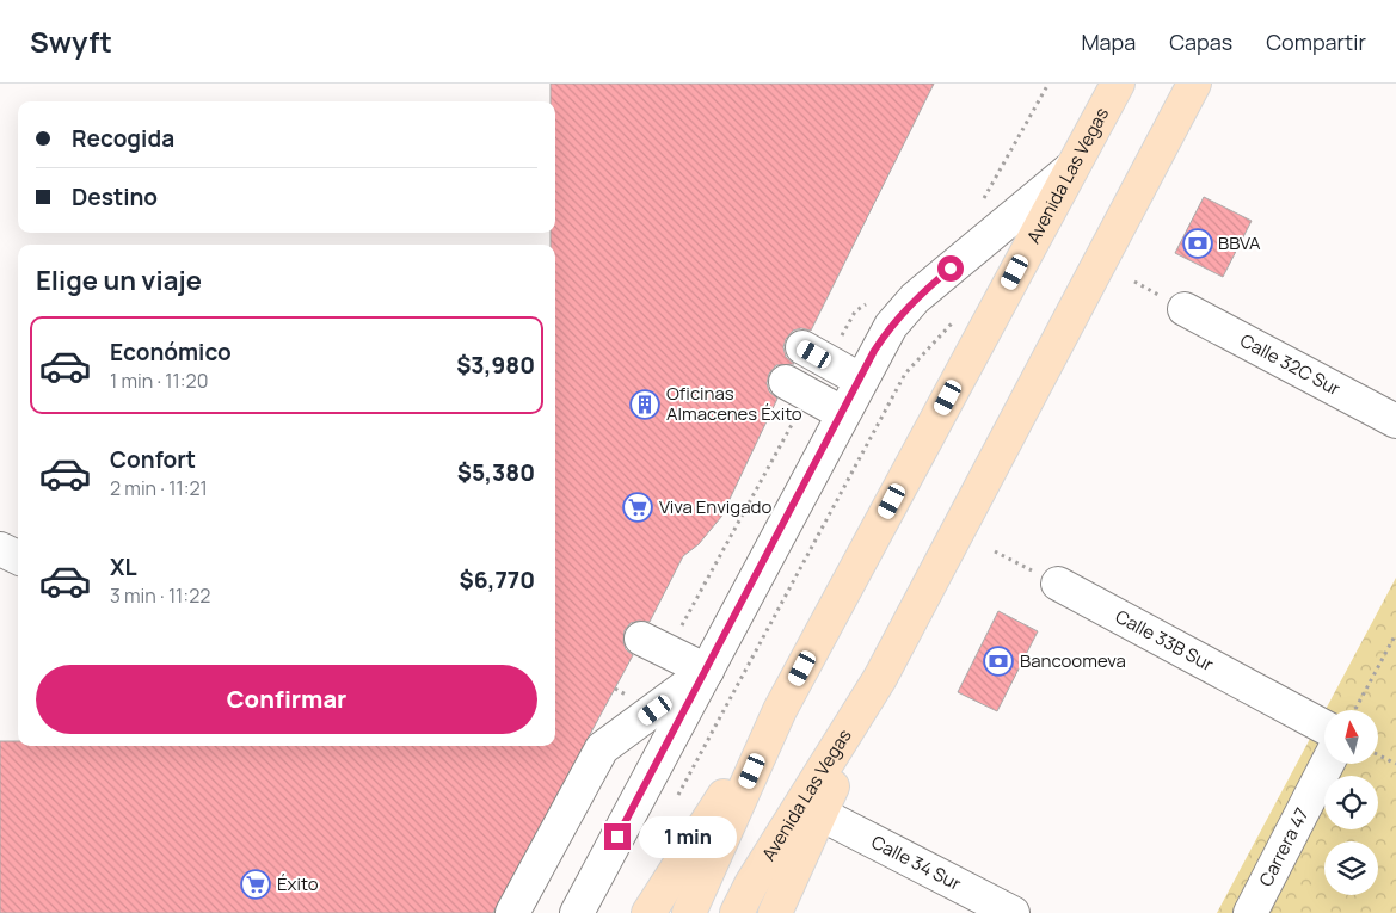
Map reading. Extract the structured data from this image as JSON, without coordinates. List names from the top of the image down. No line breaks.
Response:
{"streets":{"main road":["Avenida Las Vegas"],"street":["Calle 32C Sur","Calle 33B Sur","Carrera 47","Calle 34 Sur"]},"crossings":[["Avenida Las Vegas","Calle 34 Sur"]],"places":{"bank":["BBVA","Bancoomeva"],"building":["Oficinas Almacenes Éxito"],"supermarket":["Viva Envigado","Éxito"]},"north":"top","page":{"header":"Swyft","nav":["Mapa","Capas","Compartir"],"banner":["Recogida","Destino"],"heading":"Elige un viaje","list":[{"name":"Económico","note":"1 min · 11:20","value":"$3,980"},{"name":"Confort","note":"2 min · 11:21","value":"$5,380"},{"name":"XL","note":"3 min · 11:22","value":"$6,770"}],"buttons":"Confirmar","bubble":"1 min"}}
